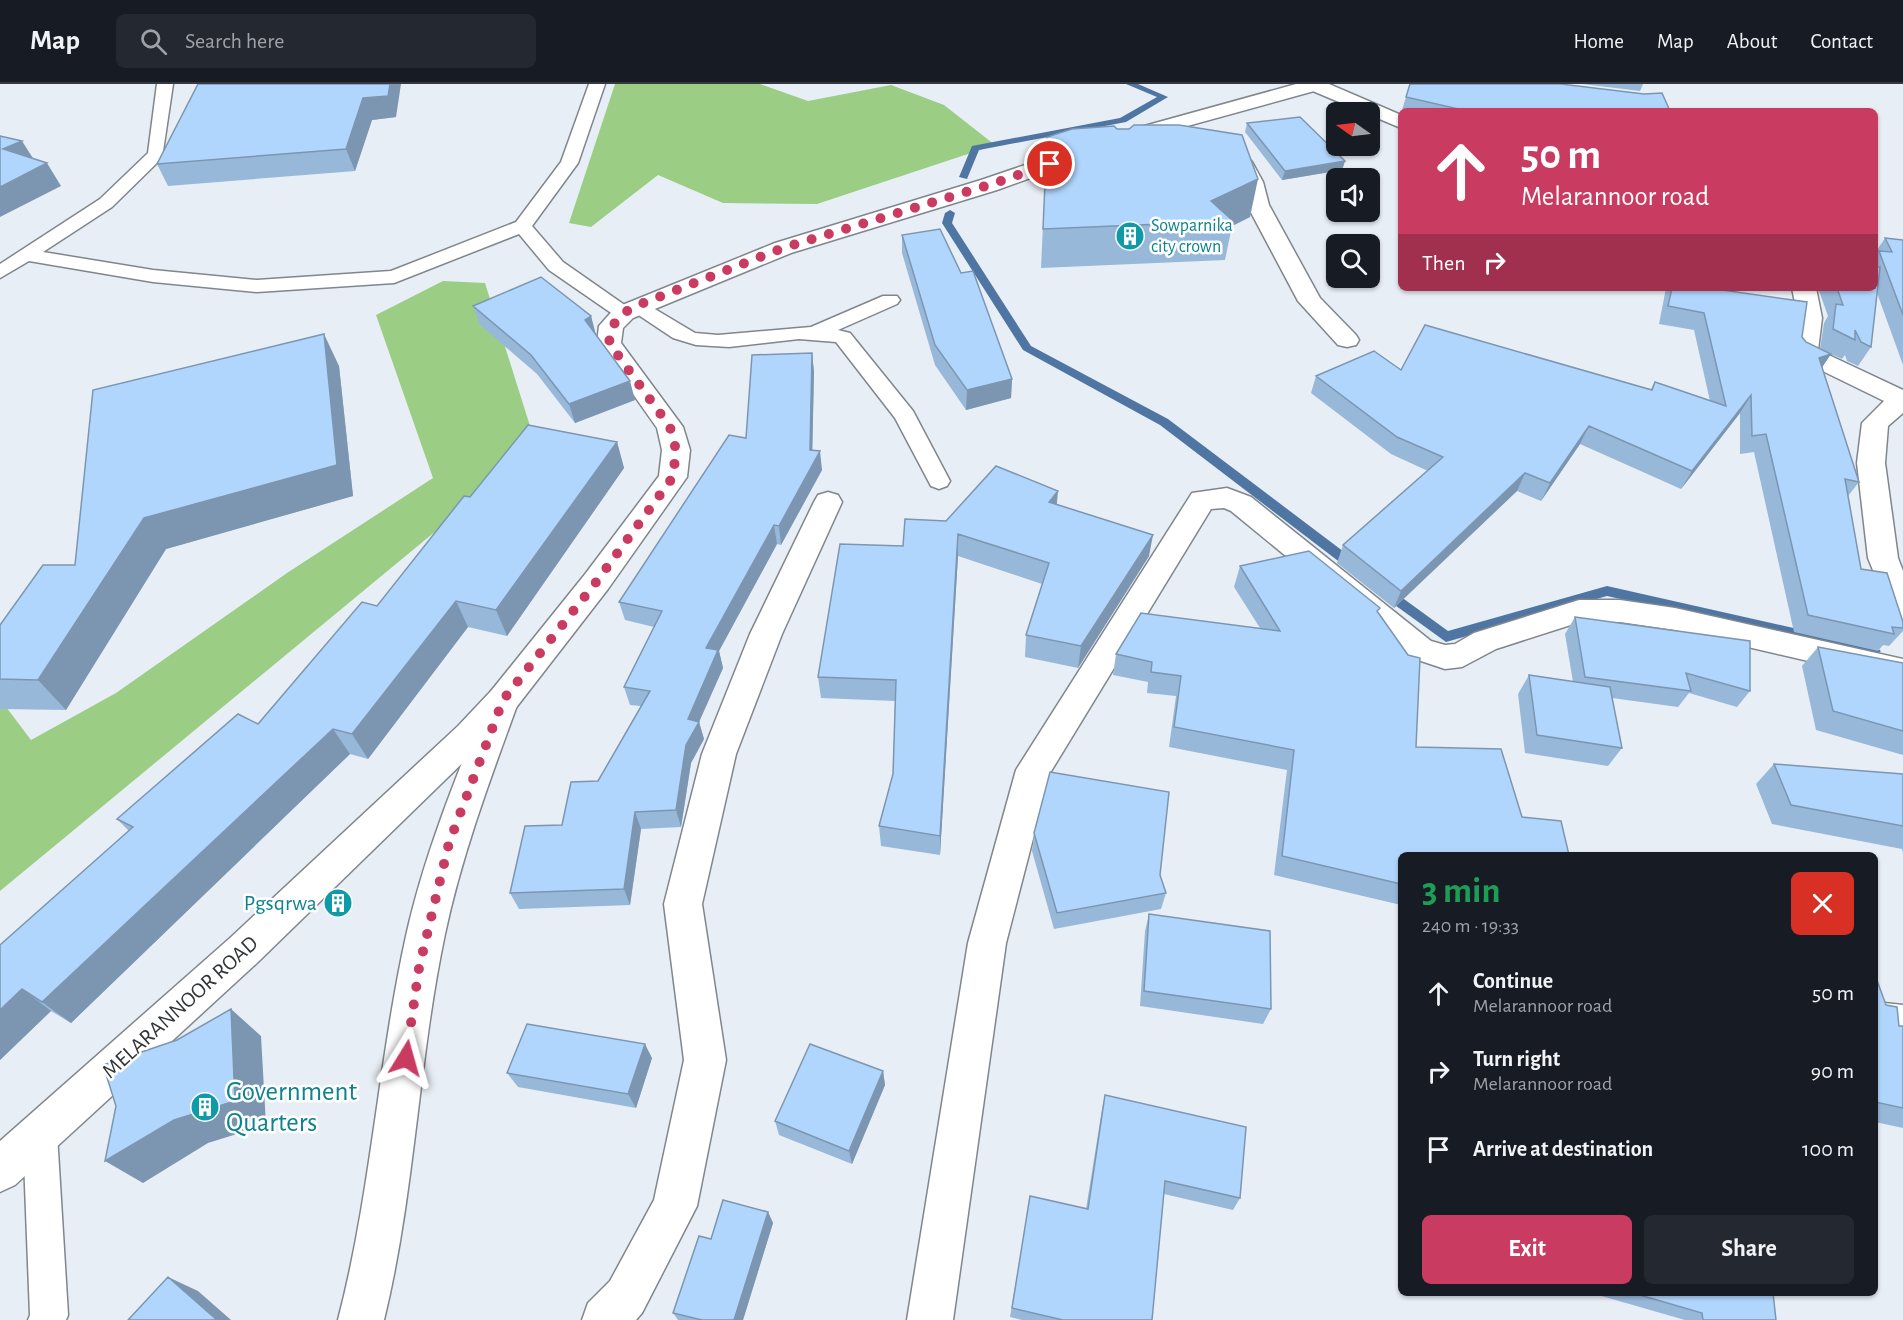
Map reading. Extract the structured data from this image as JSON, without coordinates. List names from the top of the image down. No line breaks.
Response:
{"streets":{"street":["MELARANNOOR ROAD"]},"places":{"building":["Sowparnika city crown","Pgsqrwa","Government Quarters"]},"north":"left","page":{"header":"Map","search":"Search here","nav":["Home","Map","About","Contact"],"turn":["50 m","Melarannoor road"],"then":"Then","heading":["3 min","240 m · 19:33"],"list":[{"name":"Continue","note":"Melarannoor road","value":"50 m"},{"name":"Turn right","note":"Melarannoor road","value":"90 m"},{"name":"Arrive at destination","value":"100 m"}],"buttons":["Exit","Share"]}}
